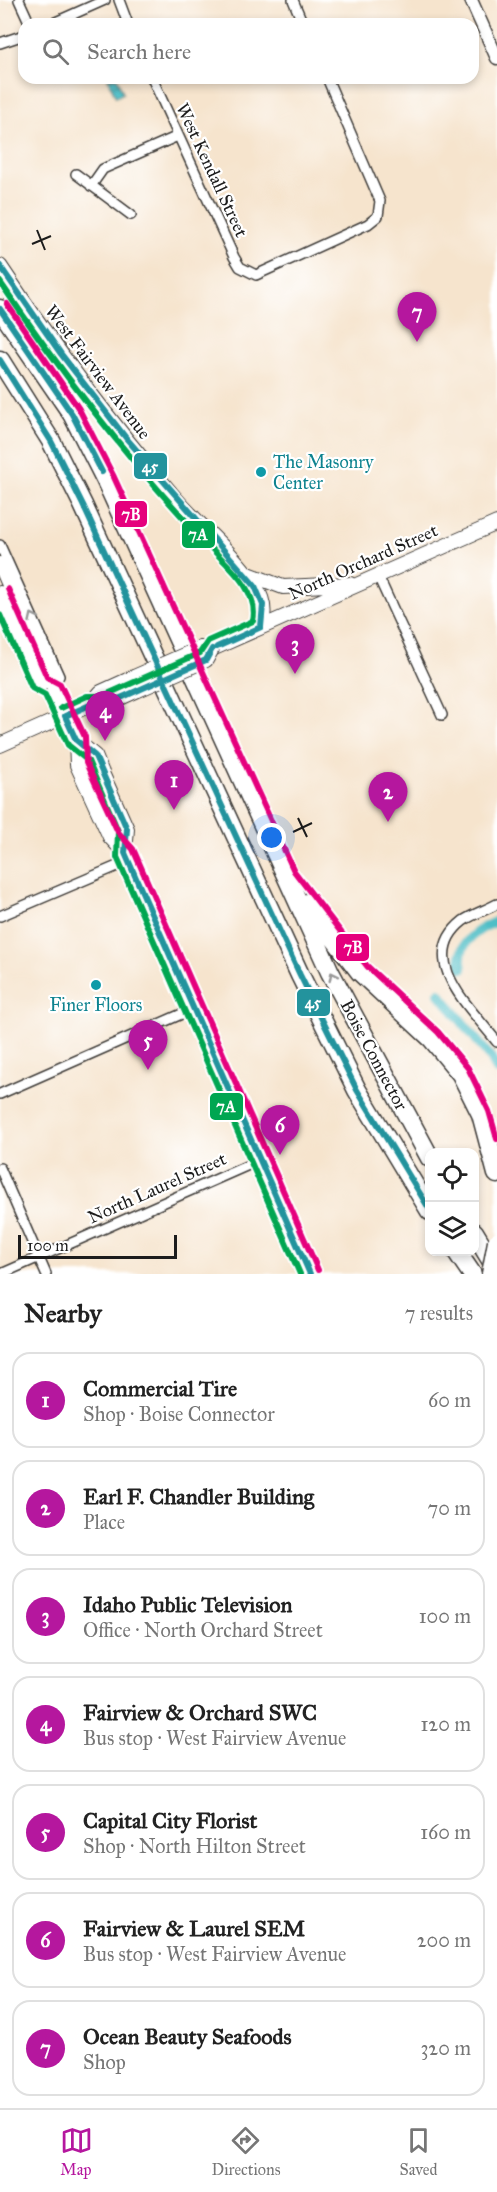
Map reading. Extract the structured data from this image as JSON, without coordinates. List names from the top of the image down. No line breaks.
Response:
{"streets":{"highway":["Boise Connector"],"main road":["West Fairview Avenue","North Orchard Street"],"street":["West Kendall Street","North Laurel Street"]},"places":["The Masonry Center","Finer Floors"],"lines":["transit line 45","transit line 7A","transit line 7B"],"scale_bar":"100 m","page":{"search":"Search here","pins":["7","3","4","1","2","5","6"],"scale":"100 m","heading":["Nearby","7 results"],"list":[{"mark":"1","name":"Commercial Tire","note":"Shop · Boise Connector","value":"60 m"},{"mark":"2","name":"Earl F. Chandler Building","note":"Place","value":"70 m"},{"mark":"3","name":"Idaho Public Television","note":"Office · North Orchard Street","value":"100 m"},{"mark":"4","name":"Fairview & Orchard SWC","note":"Bus stop · West Fairview Avenue","value":"120 m"},{"mark":"5","name":"Capital City Florist","note":"Shop · North Hilton Street","value":"160 m"},{"mark":"6","name":"Fairview & Laurel SEM","note":"Bus stop · West Fairview Avenue","value":"200 m"},{"mark":"7","name":"Ocean Beauty Seafoods","note":"Shop","value":"320 m"}],"nav":["Map","Directions","Saved"]}}
